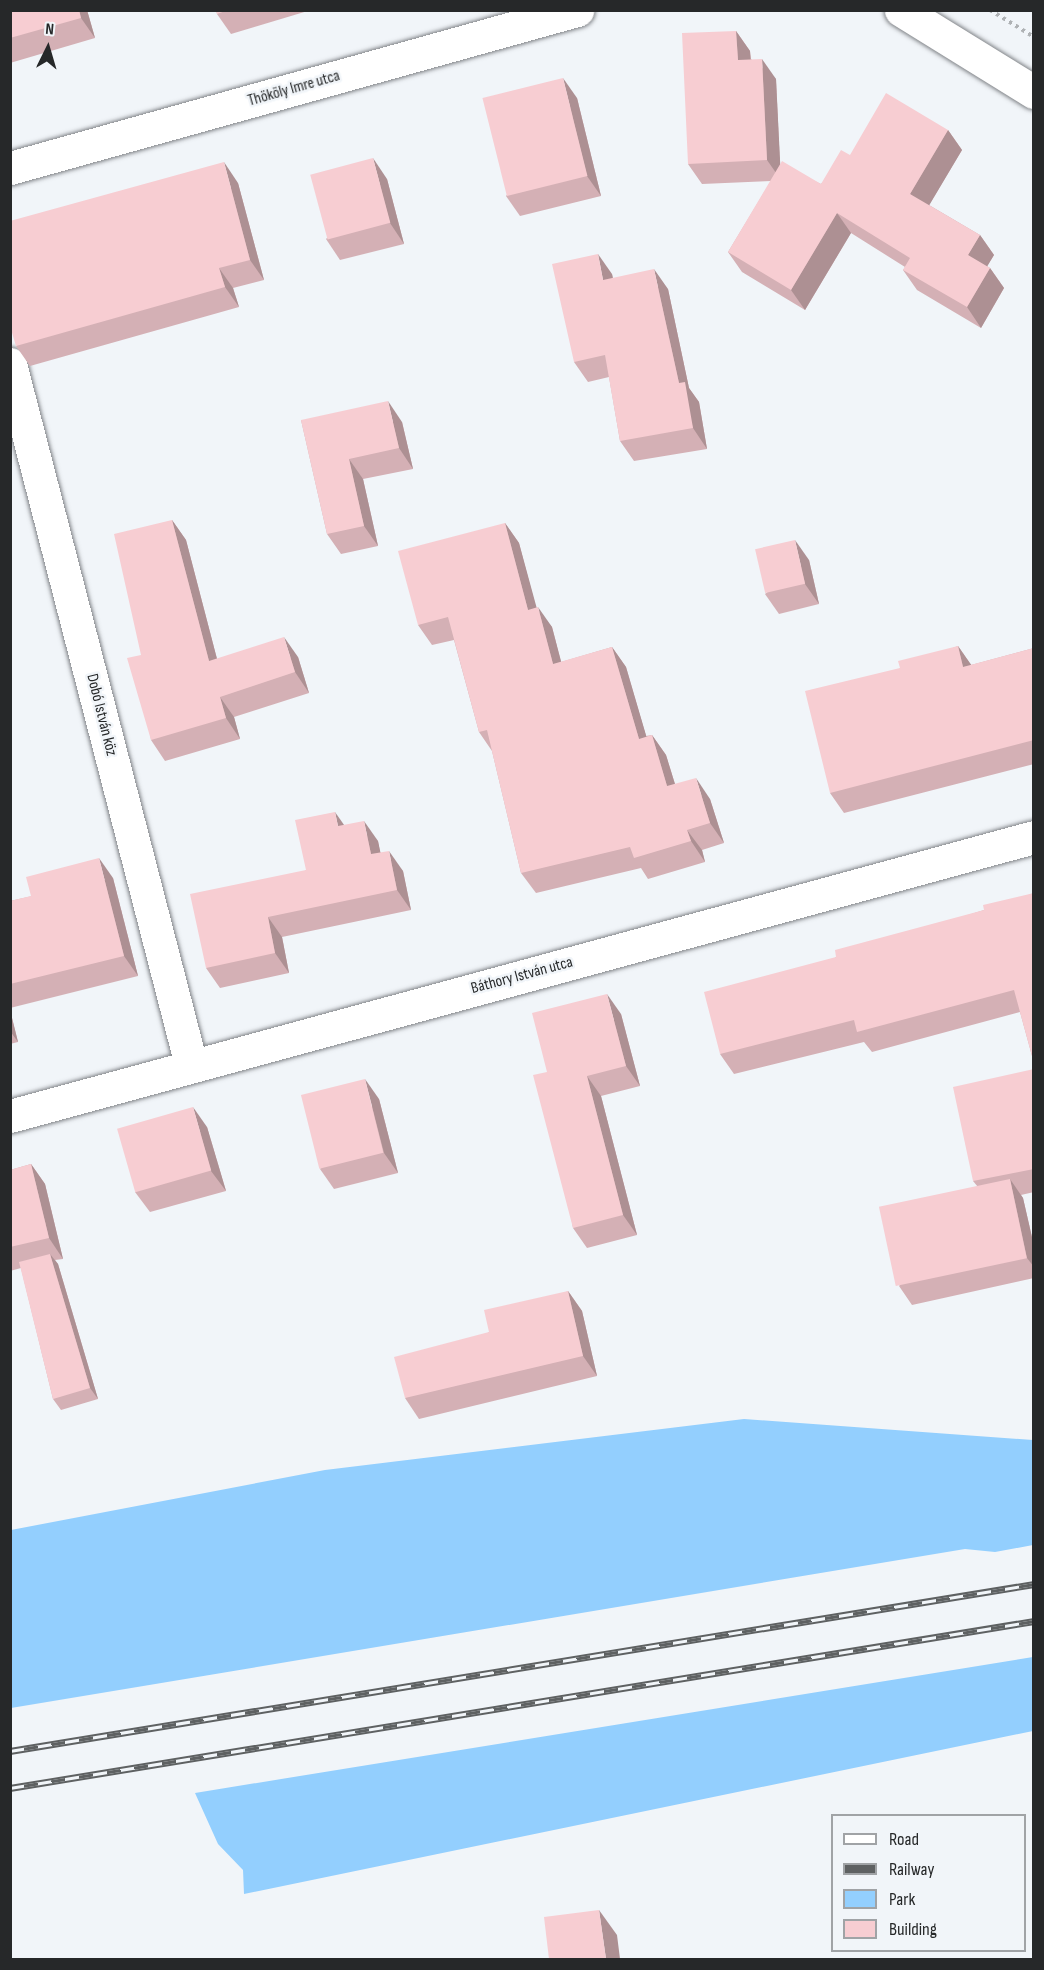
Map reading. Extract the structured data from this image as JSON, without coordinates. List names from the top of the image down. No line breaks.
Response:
{"streets":{"street":["Thököly Imre utca","Dobó István köz","Báthory István utca"]},"crossings":[["Dobó István köz","Báthory István utca"]],"legend":["Road","Railway","Park","Building"],"north":"top"}
